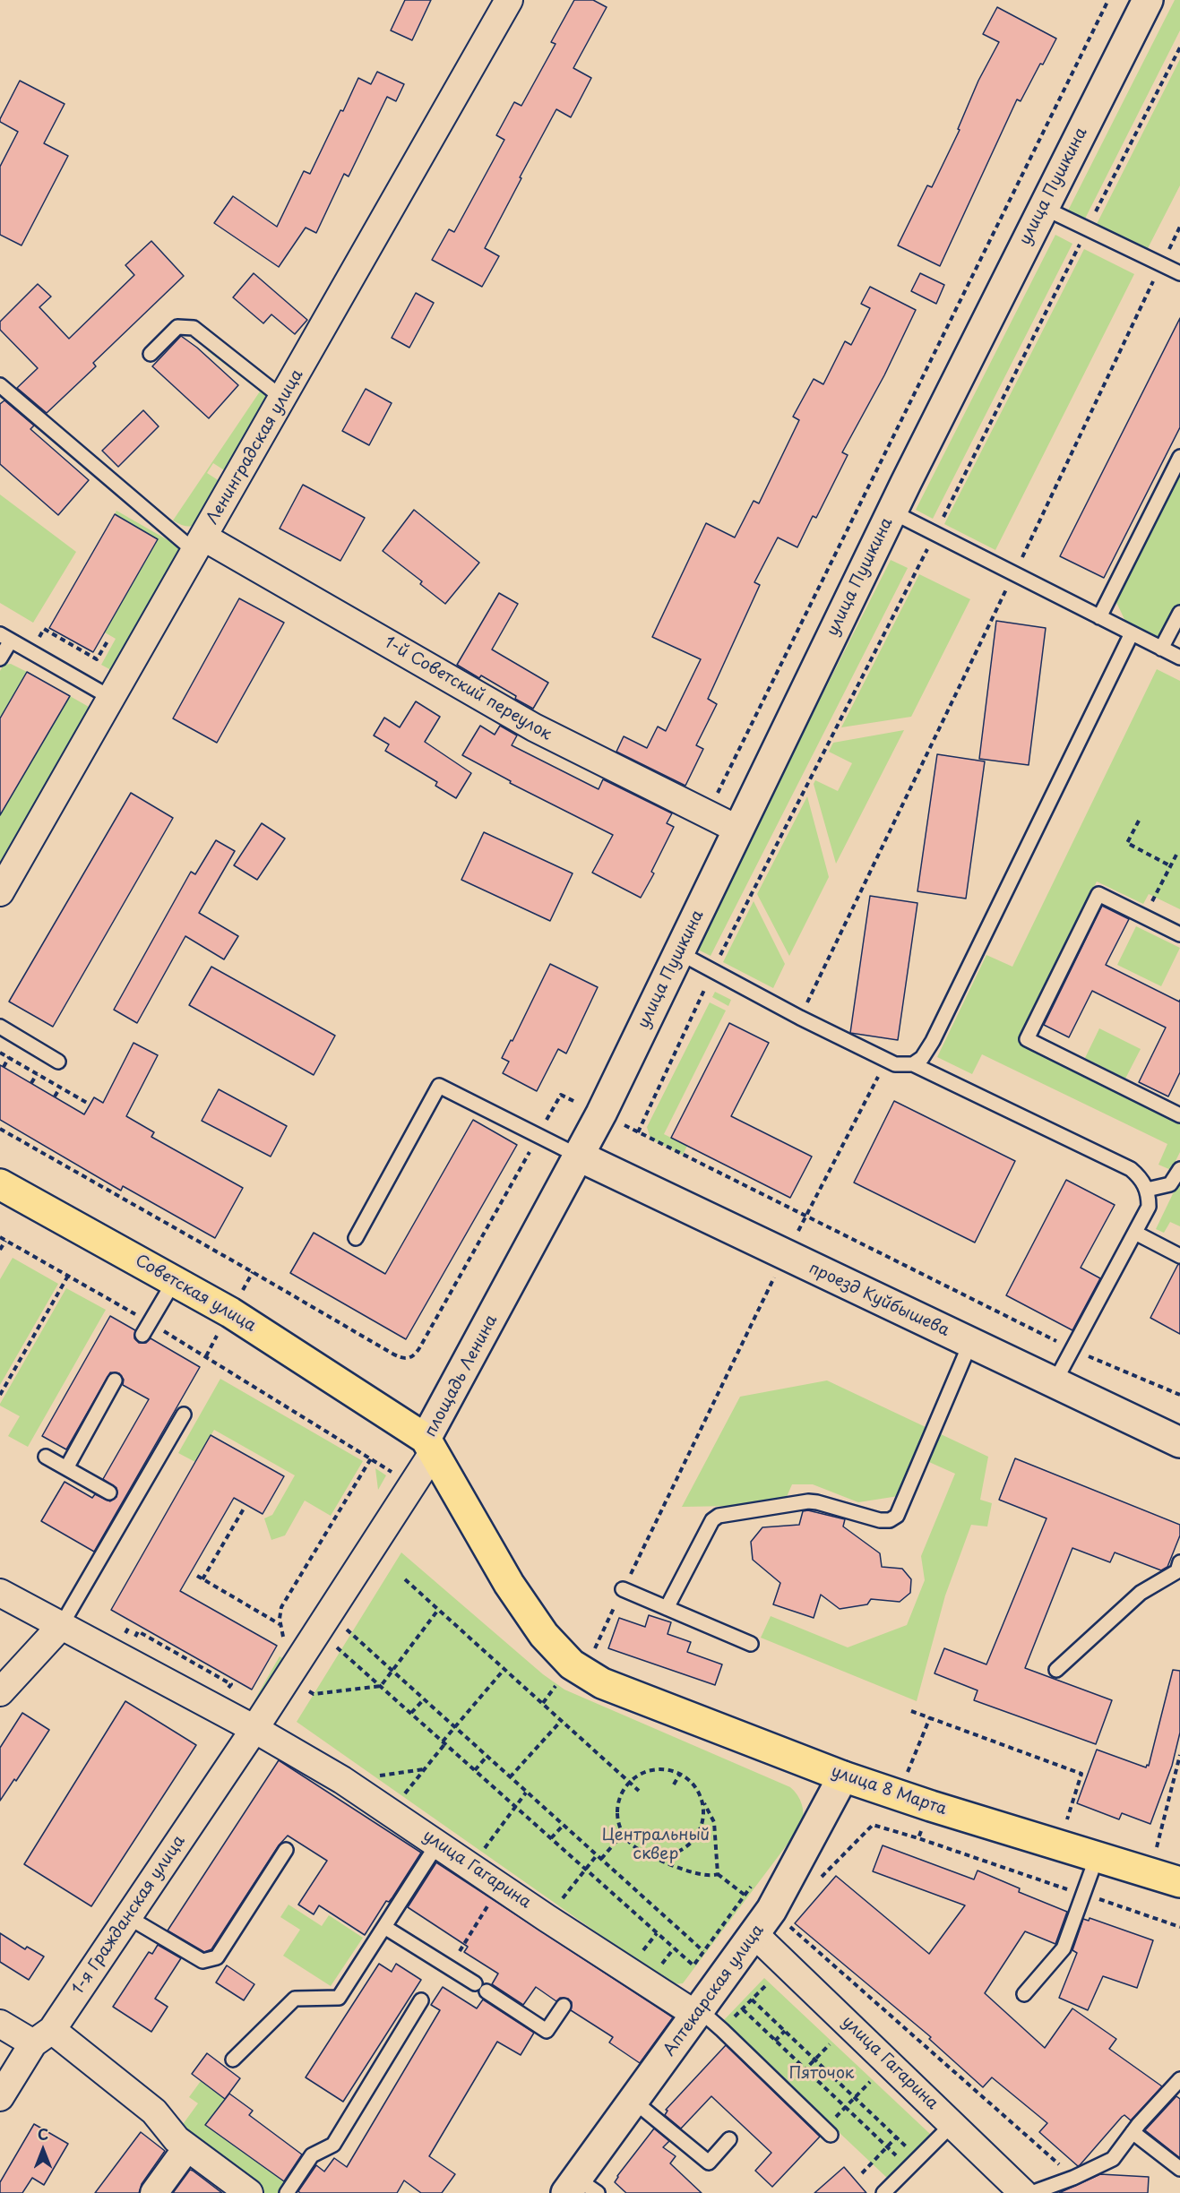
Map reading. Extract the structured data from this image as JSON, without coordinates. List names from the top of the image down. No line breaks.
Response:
{"streets":{"main road":["улица Пушкина","Советская улица","проезд Куйбышева","площадь Ленина","улица 8 Марта","Аптекарская улица"],"street":["Ленинградская улица","1-й Советский переулок","улица Гагарина","1-я Гражданская улица"]},"crossings":[["улица Пушкина","1-й Советский переулок"],["улица Пушкина","проезд Куйбышева"],["улица Пушкина","площадь Ленина"],["Ленинградская улица","1-й Советский переулок"],["Советская улица","площадь Ленина"],["Советская улица","1-я Гражданская улица"],["проезд Куйбышева","площадь Ленина"],["площадь Ленина","улица 8 Марта"],["площадь Ленина","1-я Гражданская улица"],["улица 8 Марта","Аптекарская улица"],["улица Гагарина","1-я Гражданская улица"],["улица Гагарина","Аптекарская улица"]],"parks":["Центральный сквер","Пяточок"],"north":"top"}
